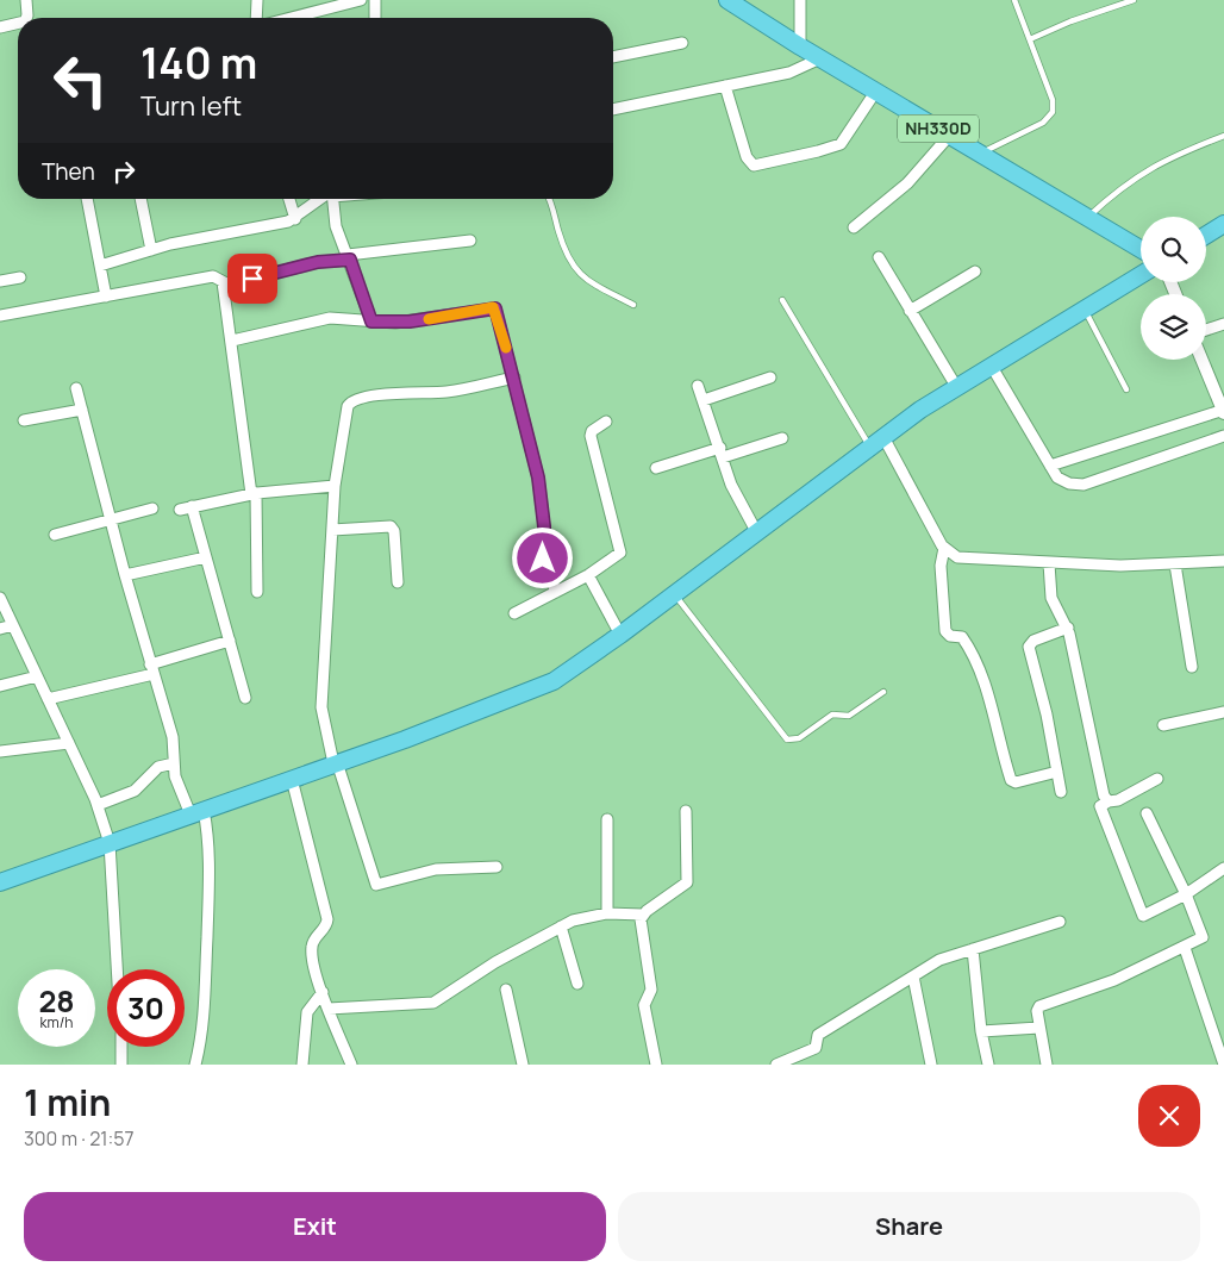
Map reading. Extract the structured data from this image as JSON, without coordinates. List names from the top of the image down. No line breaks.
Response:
{"streets":{"highway":["NH330D"]},"page":{"turn":["140 m","Turn left"],"then":"Then","speed":"28 km/h","limit":"30","heading":["1 min","300 m · 21:57"],"buttons":["Exit","Share"]}}
